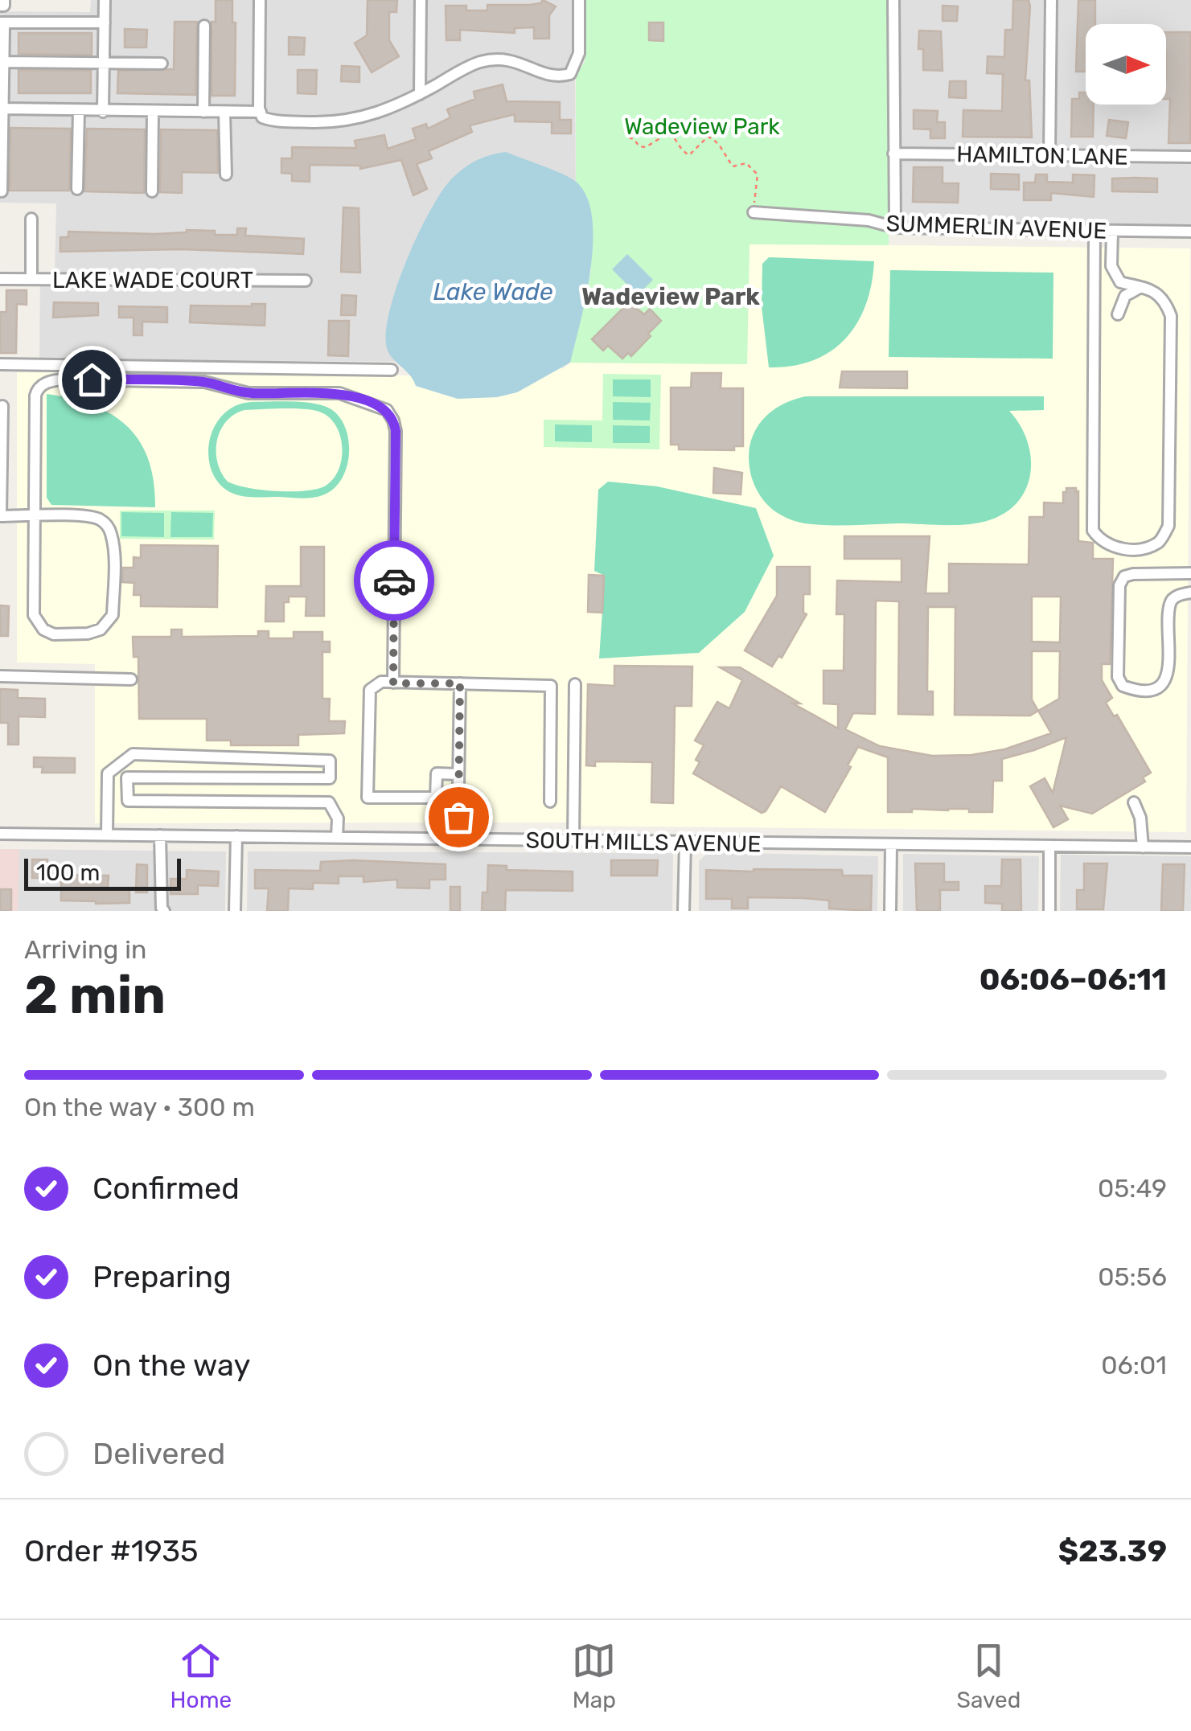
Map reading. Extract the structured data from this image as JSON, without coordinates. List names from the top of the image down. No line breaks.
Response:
{"streets":{"street":["HAMILTON LANE","SUMMERLIN AVENUE","LAKE WADE COURT","SOUTH MILLS AVENUE"]},"districts":["Wadeview Park"],"water":["Lake Wade"],"parks":["Wadeview Park"],"scale_bar":"100 m","north":"right","page":{"scale":"100 m","heading":["2 min","Arriving in","06:06–06:11"],"panel":["Order #1935","$23.39"],"bar":"On the way · 300 m","list":[["Confirmed","05:49"],["Preparing","05:56"],["On the way","06:01"],"Delivered"],"tabs":["Home","Map","Saved"]}}
